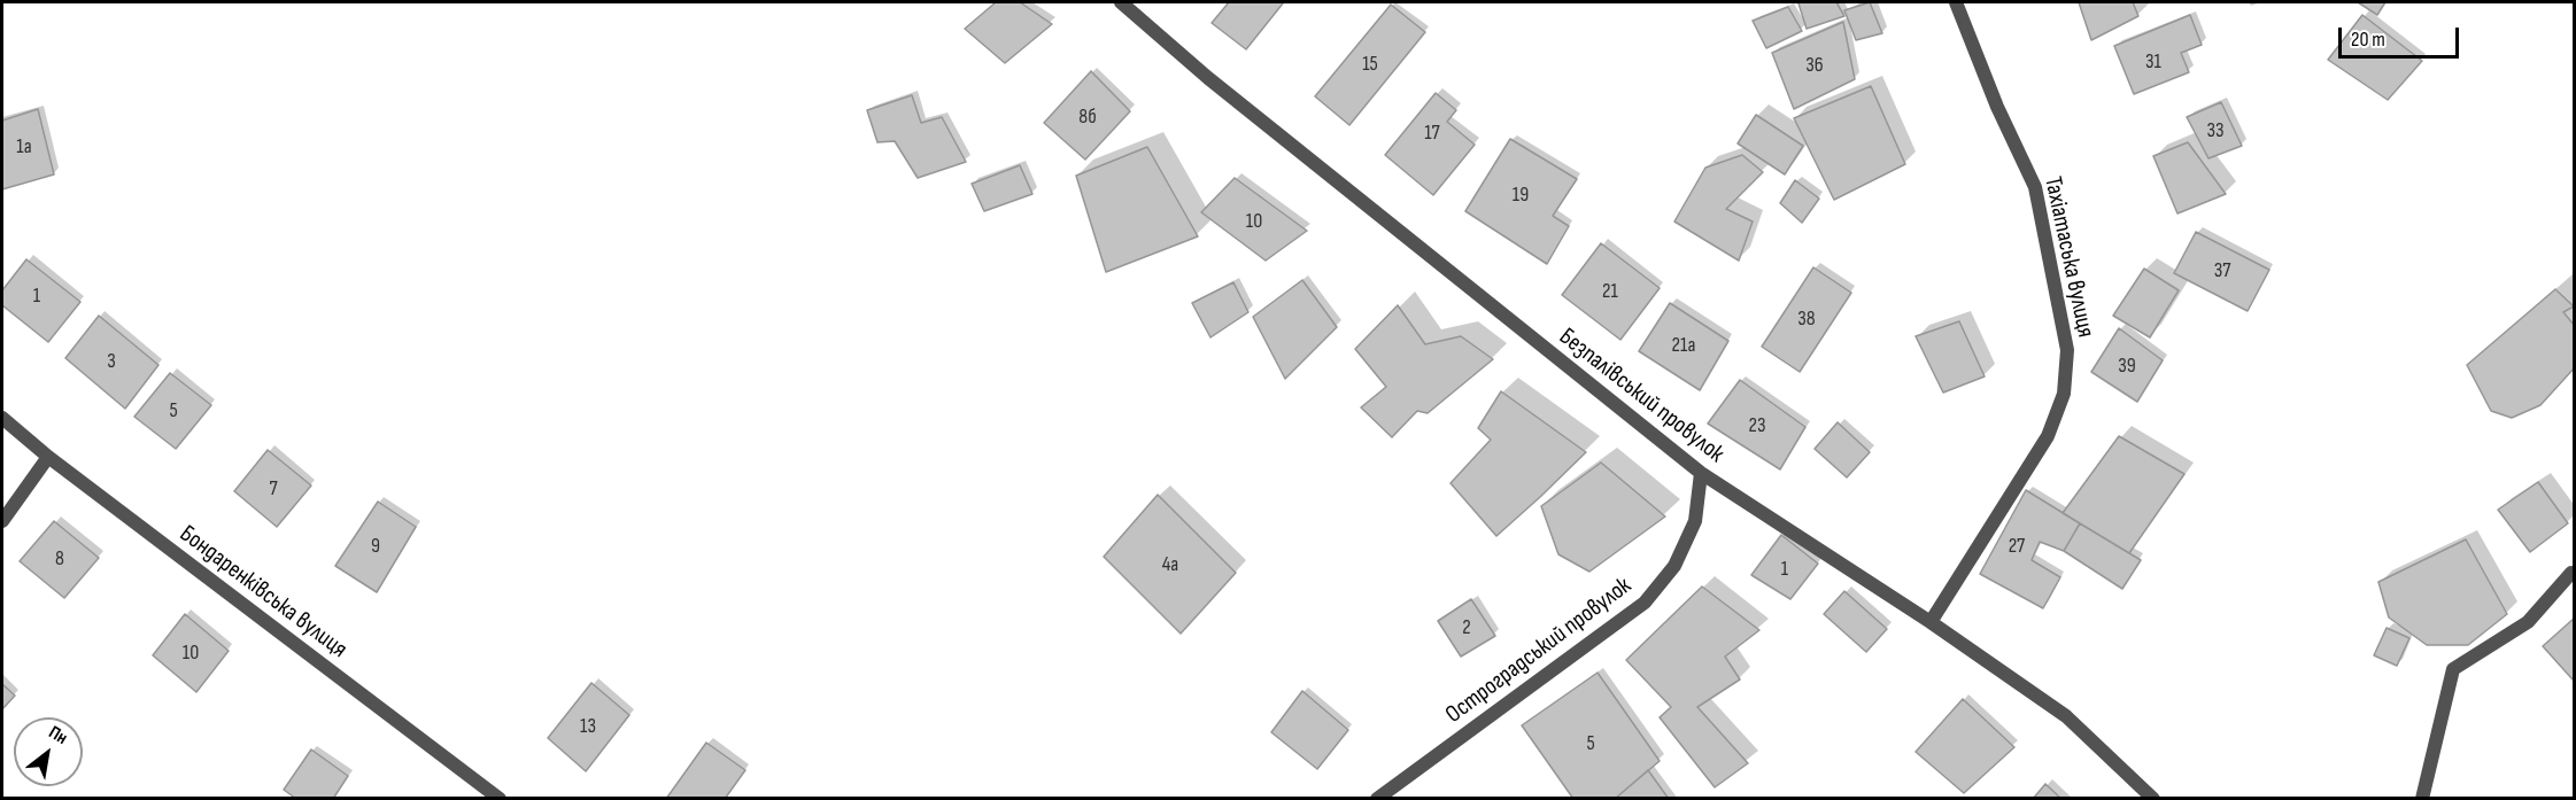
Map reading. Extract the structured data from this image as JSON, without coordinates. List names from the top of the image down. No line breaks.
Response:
{"streets":{"street":["Тахіатаська вулиця","Безпалівський провулок","Бондаренківська вулиця","Остроградський провулок"]},"crossings":[["Тахіатаська вулиця","Безпалівський провулок"],["Безпалівський провулок","Остроградський провулок"]],"house_numbers":["31","15","36","8б","33","17","1а","19","10","37","21","1","38","21а","3","39","5","23","7","9","27","8","4а","1","2","10","13","5"],"scale_bar":"20 m","north":"top right"}
